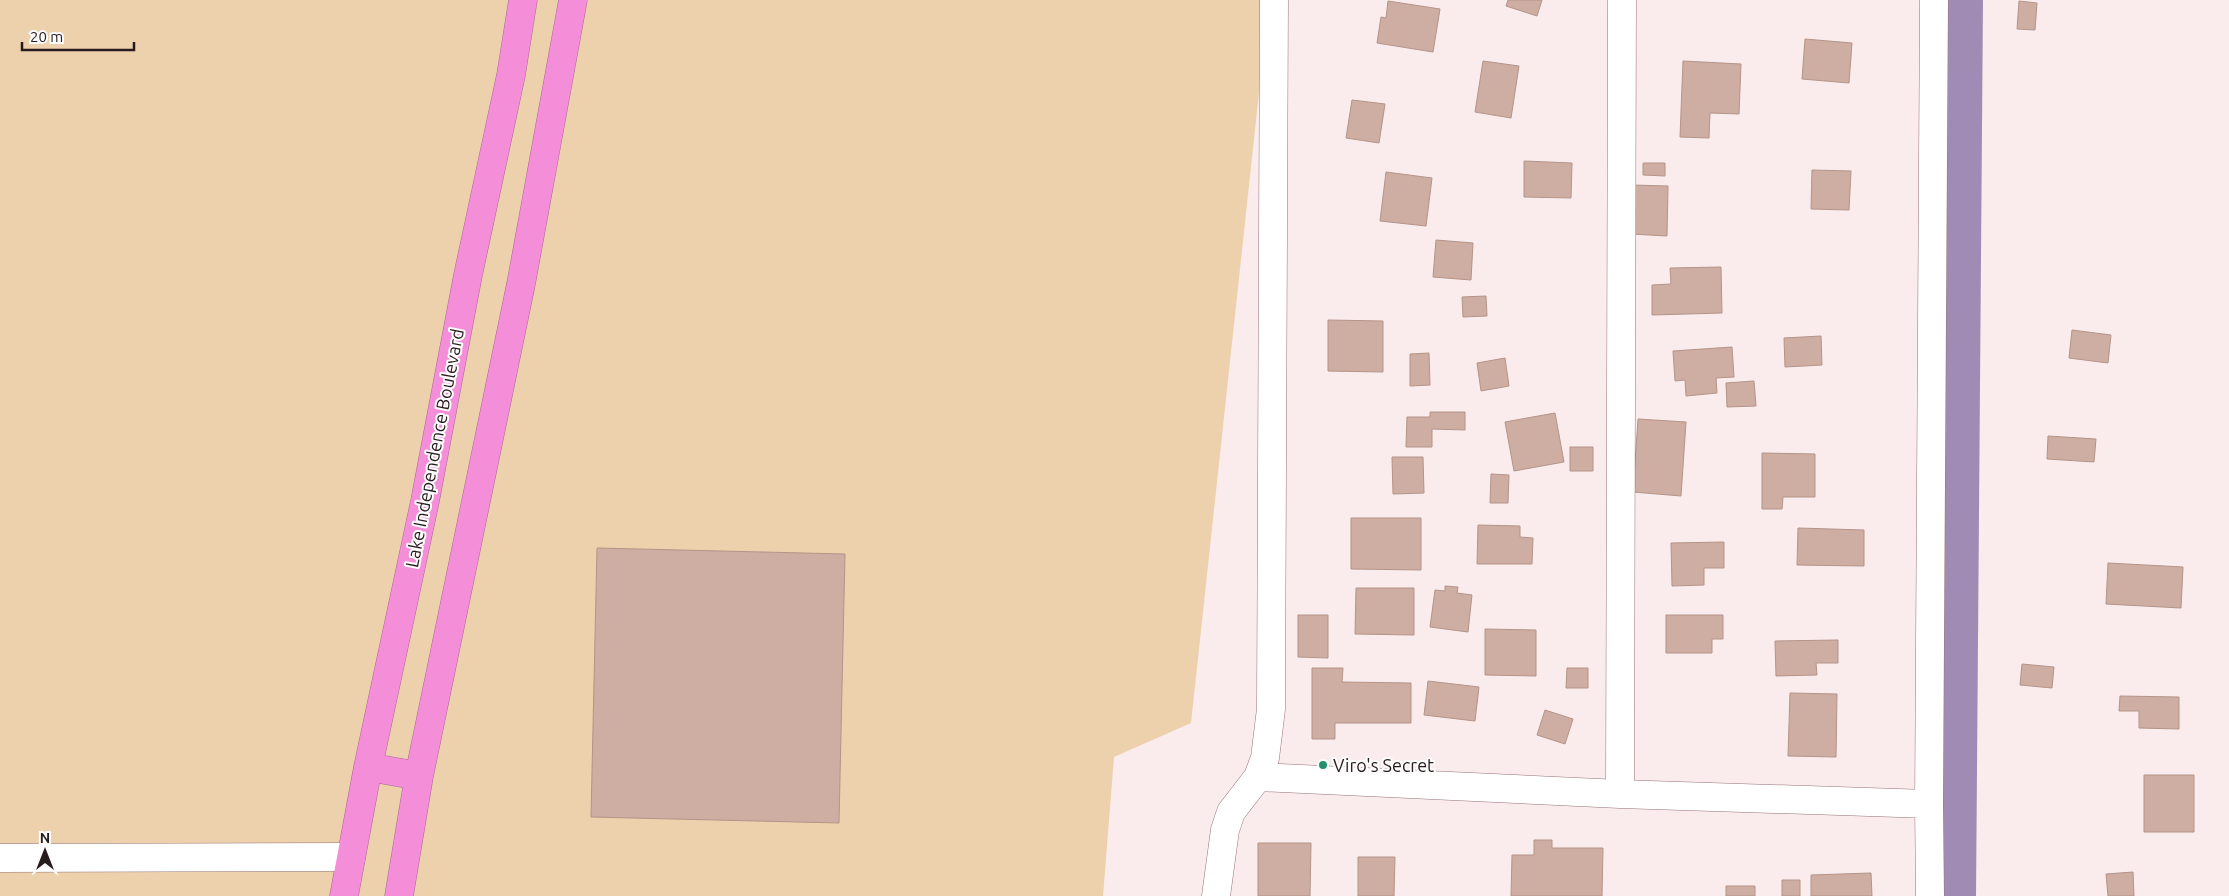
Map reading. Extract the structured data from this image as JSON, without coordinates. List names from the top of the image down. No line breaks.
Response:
{"streets":{"highway":["Lake Independence Boulevard"]},"places":["Viro's Secret"],"scale_bar":"20 m","north":"top"}
